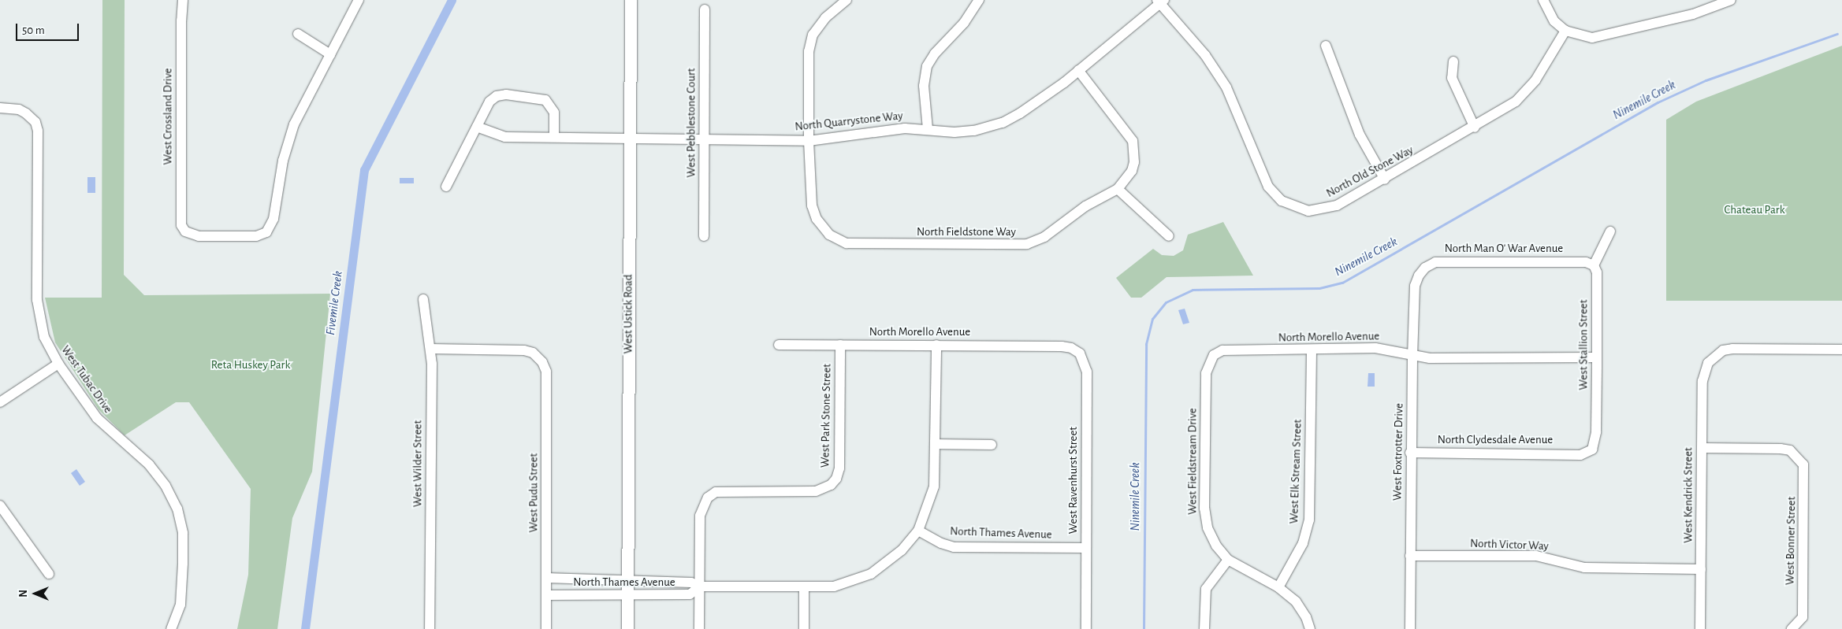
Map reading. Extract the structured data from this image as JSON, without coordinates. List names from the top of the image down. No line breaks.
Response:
{"streets":{"main road":["West Ustick Road"],"street":["West Crossland Drive","North Quarrystone Way","West Pebblestone Court","North Old Stone Way","North Fieldstone Way","North Man O' War Avenue","North Morello Avenue","West Stallion Street","West Tubac Drive","West Park Stone Street","North Clydesdale Avenue","West Foxtrotter Drive","West Fieldstream Drive","West Wilder Street","West Elk Stream Street","West Ravenhurst Street","West Pudu Street","West Kendrick Street","North Thames Avenue","West Bonner Street","North Victor Way"]},"crossings":[["North Quarrystone Way","West Pebblestone Court"],["North Quarrystone Way","North Old Stone Way"],["North Quarrystone Way","North Fieldstone Way"],["North Quarrystone Way","West Ustick Road"],["North Man O' War Avenue","West Stallion Street"],["North Man O' War Avenue","West Foxtrotter Drive"],["West Ustick Road","North Thames Avenue"],["North Morello Avenue","West Stallion Street"],["North Morello Avenue","West Park Stone Street"],["North Morello Avenue","West Foxtrotter Drive"],["North Morello Avenue","West Fieldstream Drive"],["North Morello Avenue","West Elk Stream Street"],["North Morello Avenue","West Ravenhurst Street"],["West Stallion Street","North Clydesdale Avenue"],["West Park Stone Street","North Thames Avenue"],["North Clydesdale Avenue","West Foxtrotter Drive"],["West Foxtrotter Drive","North Victor Way"],["West Fieldstream Drive","West Elk Stream Street"],["West Wilder Street","West Pudu Street"],["West Ravenhurst Street","North Thames Avenue"],["West Pudu Street","North Thames Avenue"],["West Kendrick Street","West Bonner Street"],["West Kendrick Street","North Victor Way"]],"water":["Ninemile Creek","Fivemile Creek"],"parks":["Chateau Park","Reta Huskey Park"],"scale_bar":"50 m","north":"left"}
